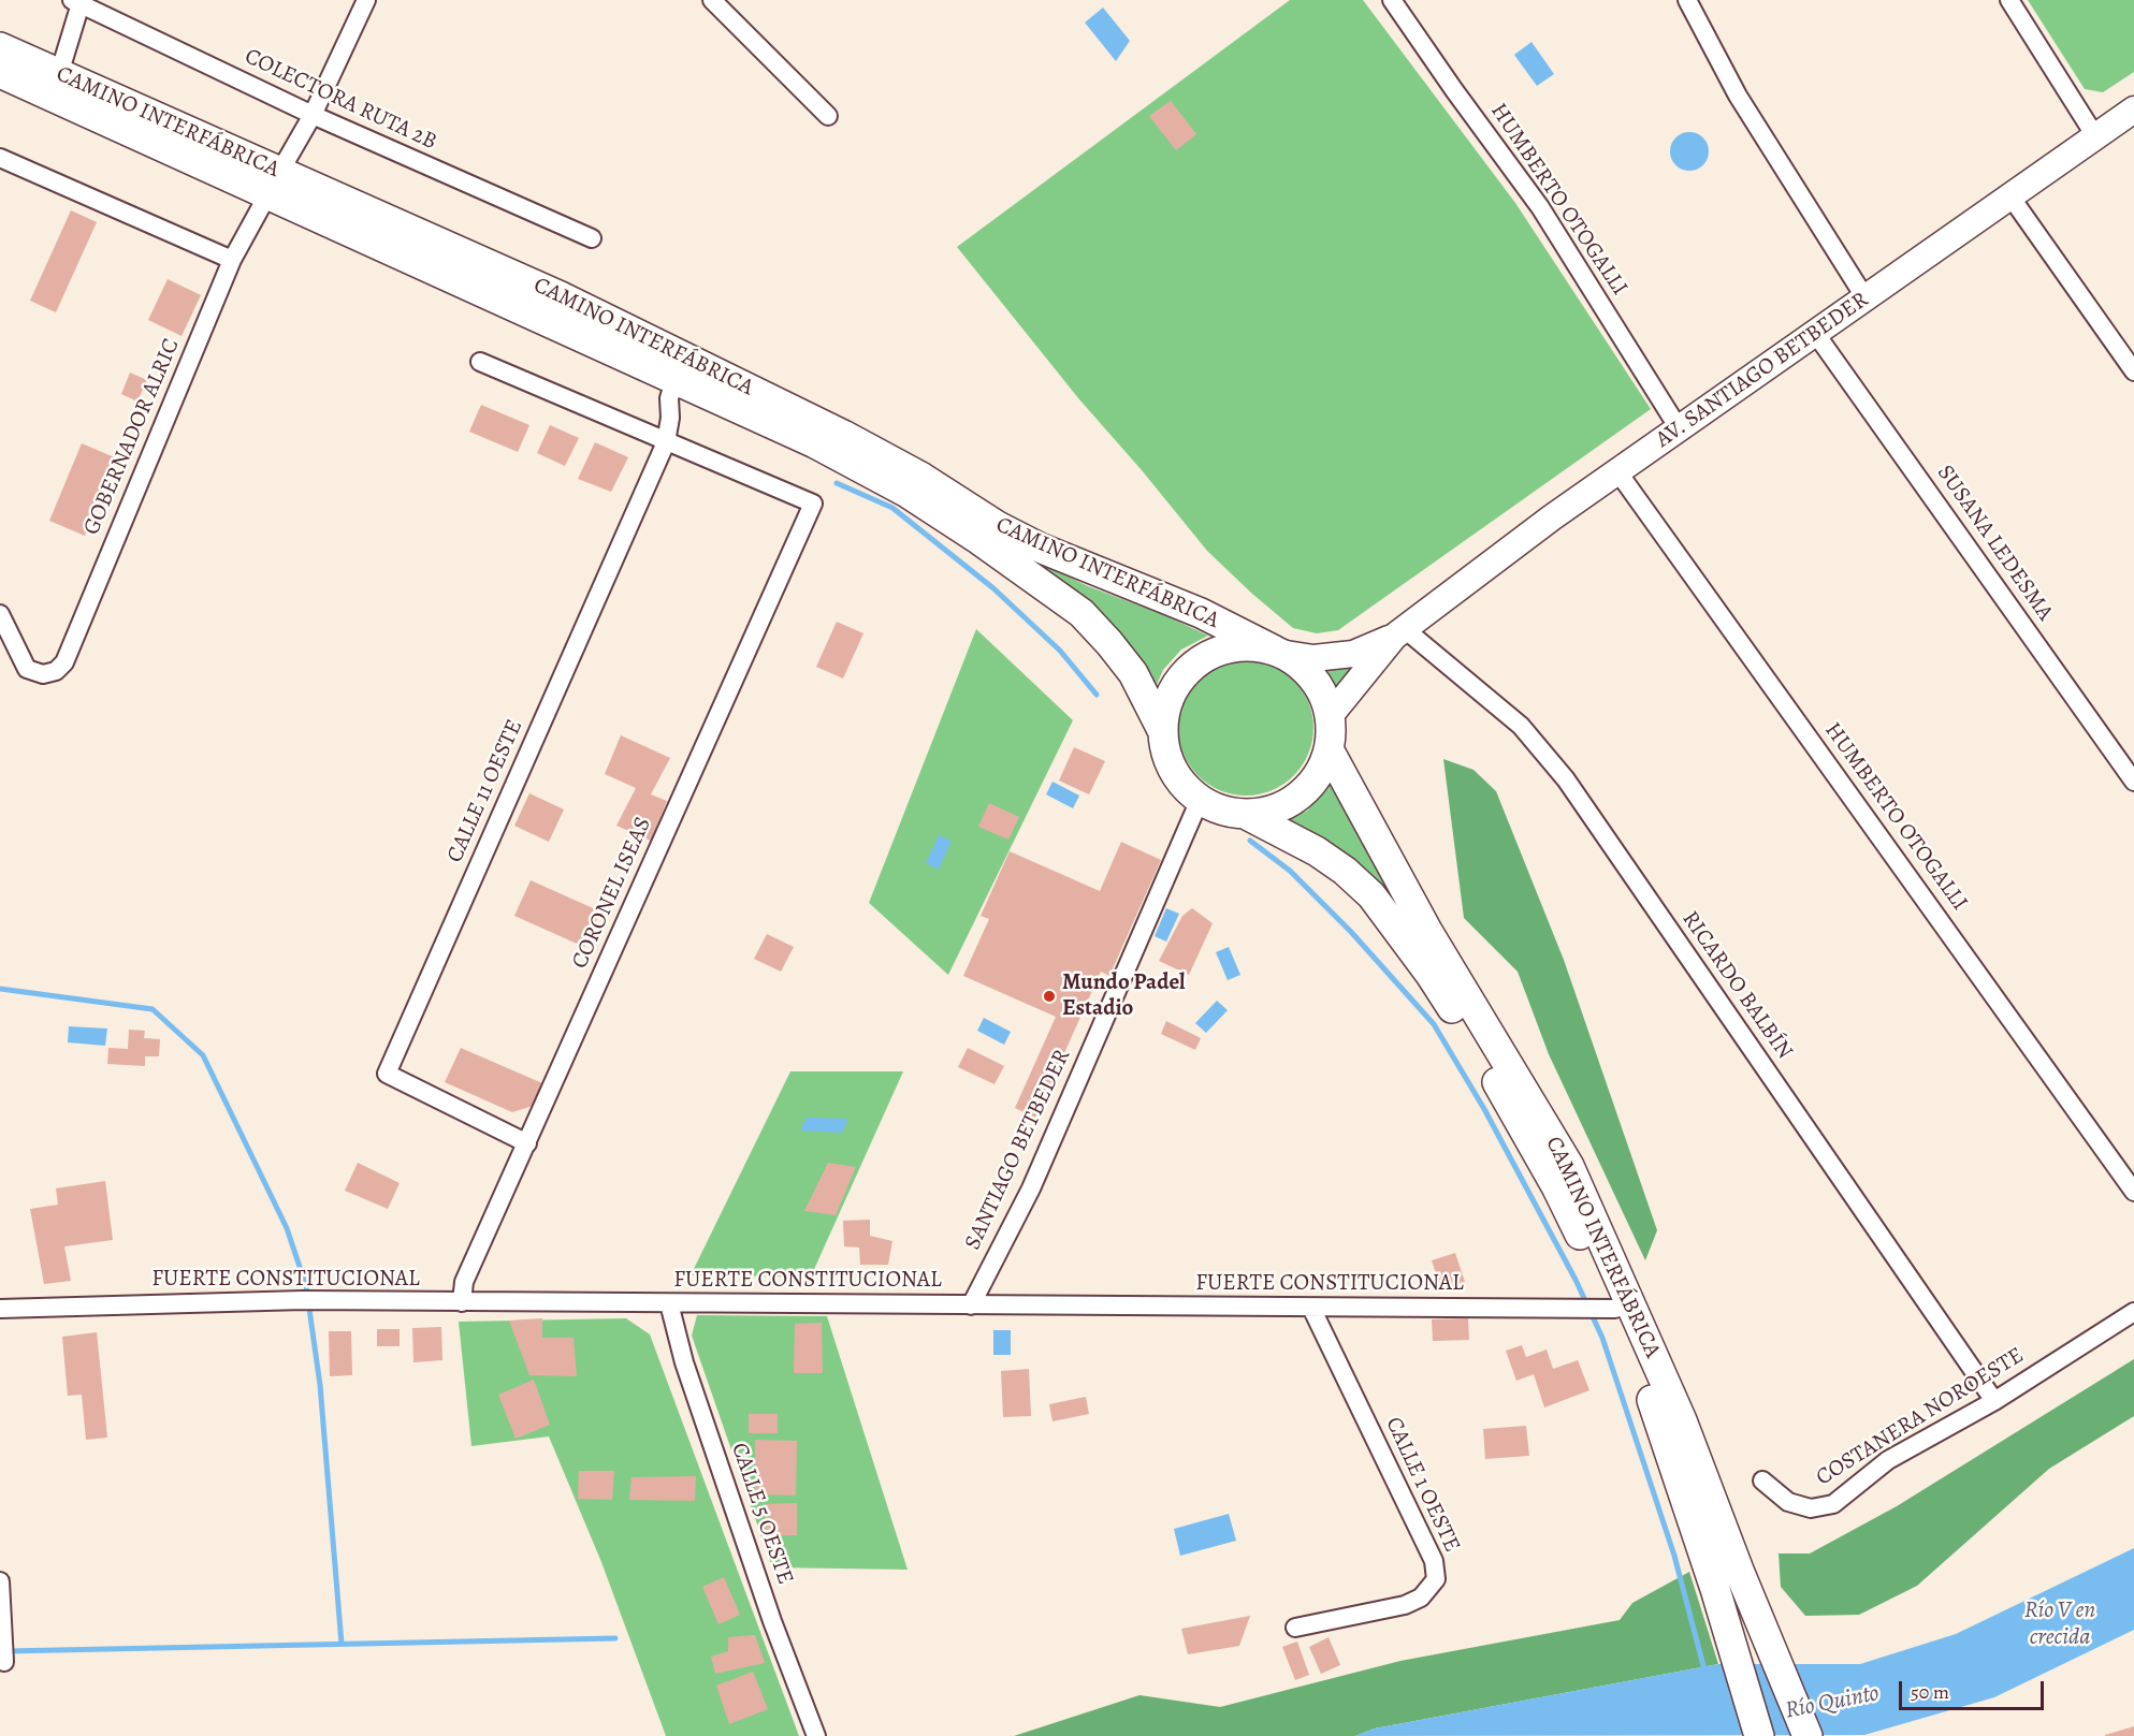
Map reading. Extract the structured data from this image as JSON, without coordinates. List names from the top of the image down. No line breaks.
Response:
{"streets":{"main road":["CAMINO INTERFÁBRICA","AV. SANTIAGO BETBEDER"],"street":["COLECTORA RUTA 2B","HUMBERTO OTOGALLI","GOBERNADOR ALRIC","SUSANA LEDESMA","CALLE 11 OESTE","CORONEL ISEAS","RICARDO BALBÍN","SANTIAGO BETBEDER","FUERTE CONSTITUCIONAL","COSTANERA NOROESTE","CALLE 1 OESTE","CALLE 5 OESTE"]},"crossings":[["COLECTORA RUTA 2B","GOBERNADOR ALRIC"],["CAMINO INTERFÁBRICA","GOBERNADOR ALRIC"],["CAMINO INTERFÁBRICA","CALLE 11 OESTE"],["CAMINO INTERFÁBRICA","SANTIAGO BETBEDER"],["CAMINO INTERFÁBRICA","FUERTE CONSTITUCIONAL"],["HUMBERTO OTOGALLI","AV. SANTIAGO BETBEDER"],["AV. SANTIAGO BETBEDER","SUSANA LEDESMA"],["AV. SANTIAGO BETBEDER","RICARDO BALBÍN"],["CALLE 11 OESTE","CORONEL ISEAS"],["CORONEL ISEAS","FUERTE CONSTITUCIONAL"],["RICARDO BALBÍN","COSTANERA NOROESTE"],["SANTIAGO BETBEDER","FUERTE CONSTITUCIONAL"],["FUERTE CONSTITUCIONAL","CALLE 1 OESTE"],["FUERTE CONSTITUCIONAL","CALLE 5 OESTE"]],"water":["Río V en crecida","Río Quinto"],"places":["Mundo Padel Estadio"],"scale_bar":"50 m"}
